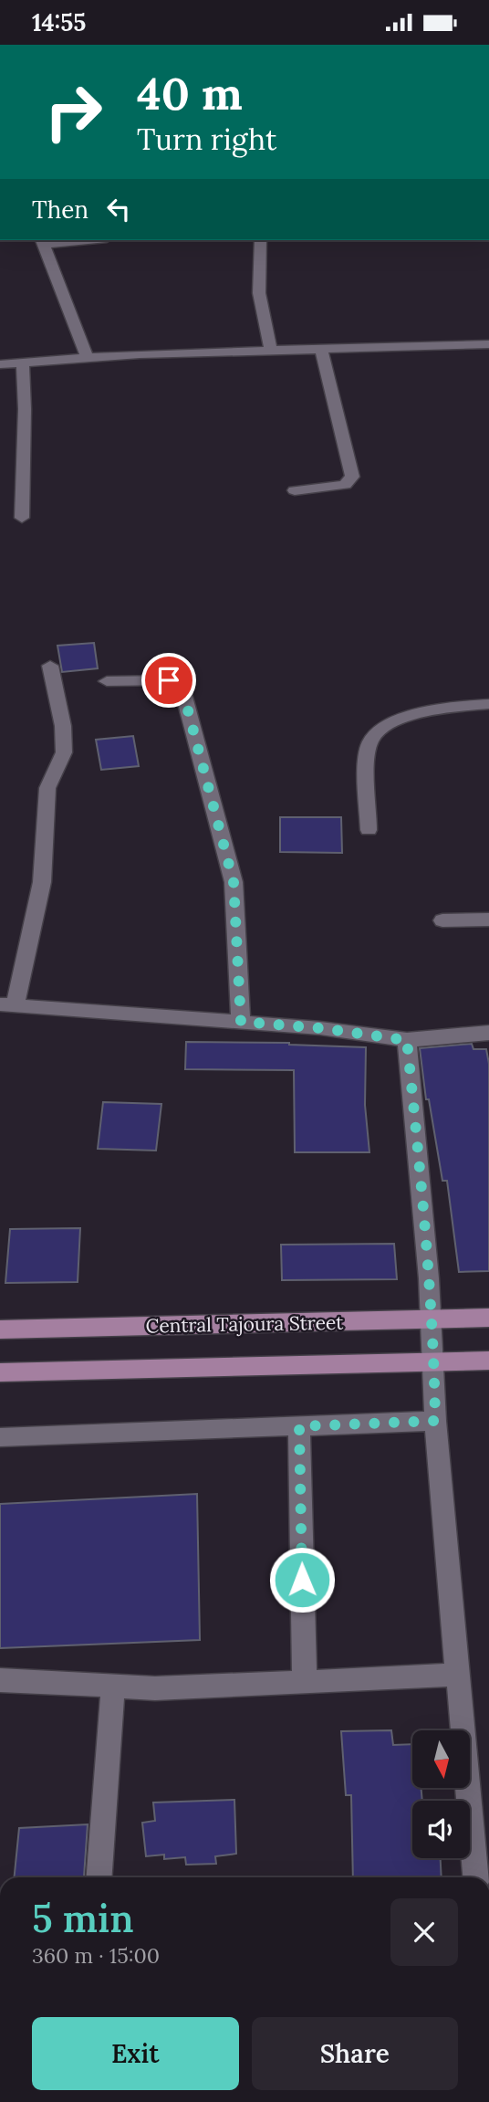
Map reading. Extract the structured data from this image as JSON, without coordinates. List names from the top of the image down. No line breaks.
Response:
{"streets":{"main road":["Central Tajoura Street"]},"north":"bottom","page":{"status":"14:55","turn":["40 m","Turn right"],"then":"Then","heading":["5 min","360 m · 15:00"],"buttons":["Exit","Share"]}}
